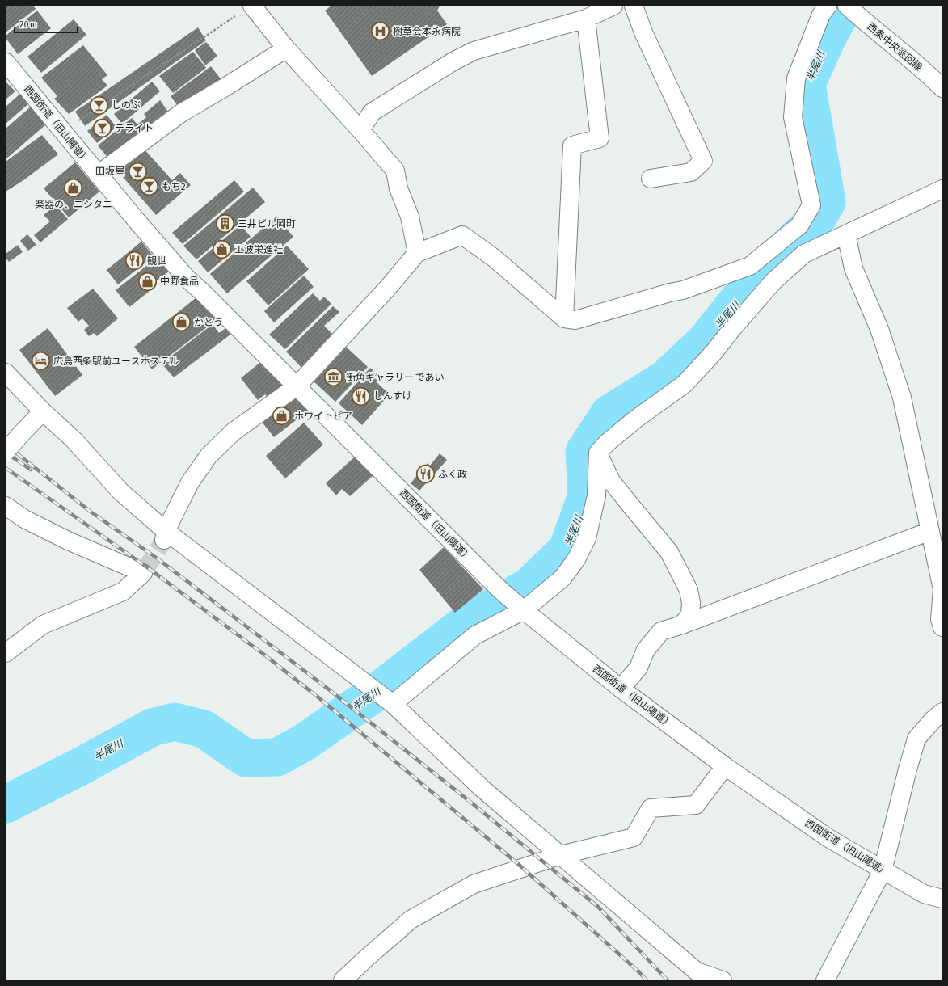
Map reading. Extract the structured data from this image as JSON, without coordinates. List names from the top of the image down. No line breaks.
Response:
{"streets":{"street":["西条中央巡回線","西国街道（旧山陽道）"]},"water":["半尾川"],"places":{"hospital":["樹章会本永病院"],"bar":["しのぶ","デライト","田坂屋","もち2"],"shop":["楽器の、ニシタニ","工波栄進社","中野食品","かとう","ホワイトピア"],"building":["三井ビル岡町"],"restaurant":["観世","しんすけ","ふく政"],"hotel":["広島西条駅前ユースホステル"],"museum":["街角ギャラリー であい"]},"scale_bar":"20 m"}
